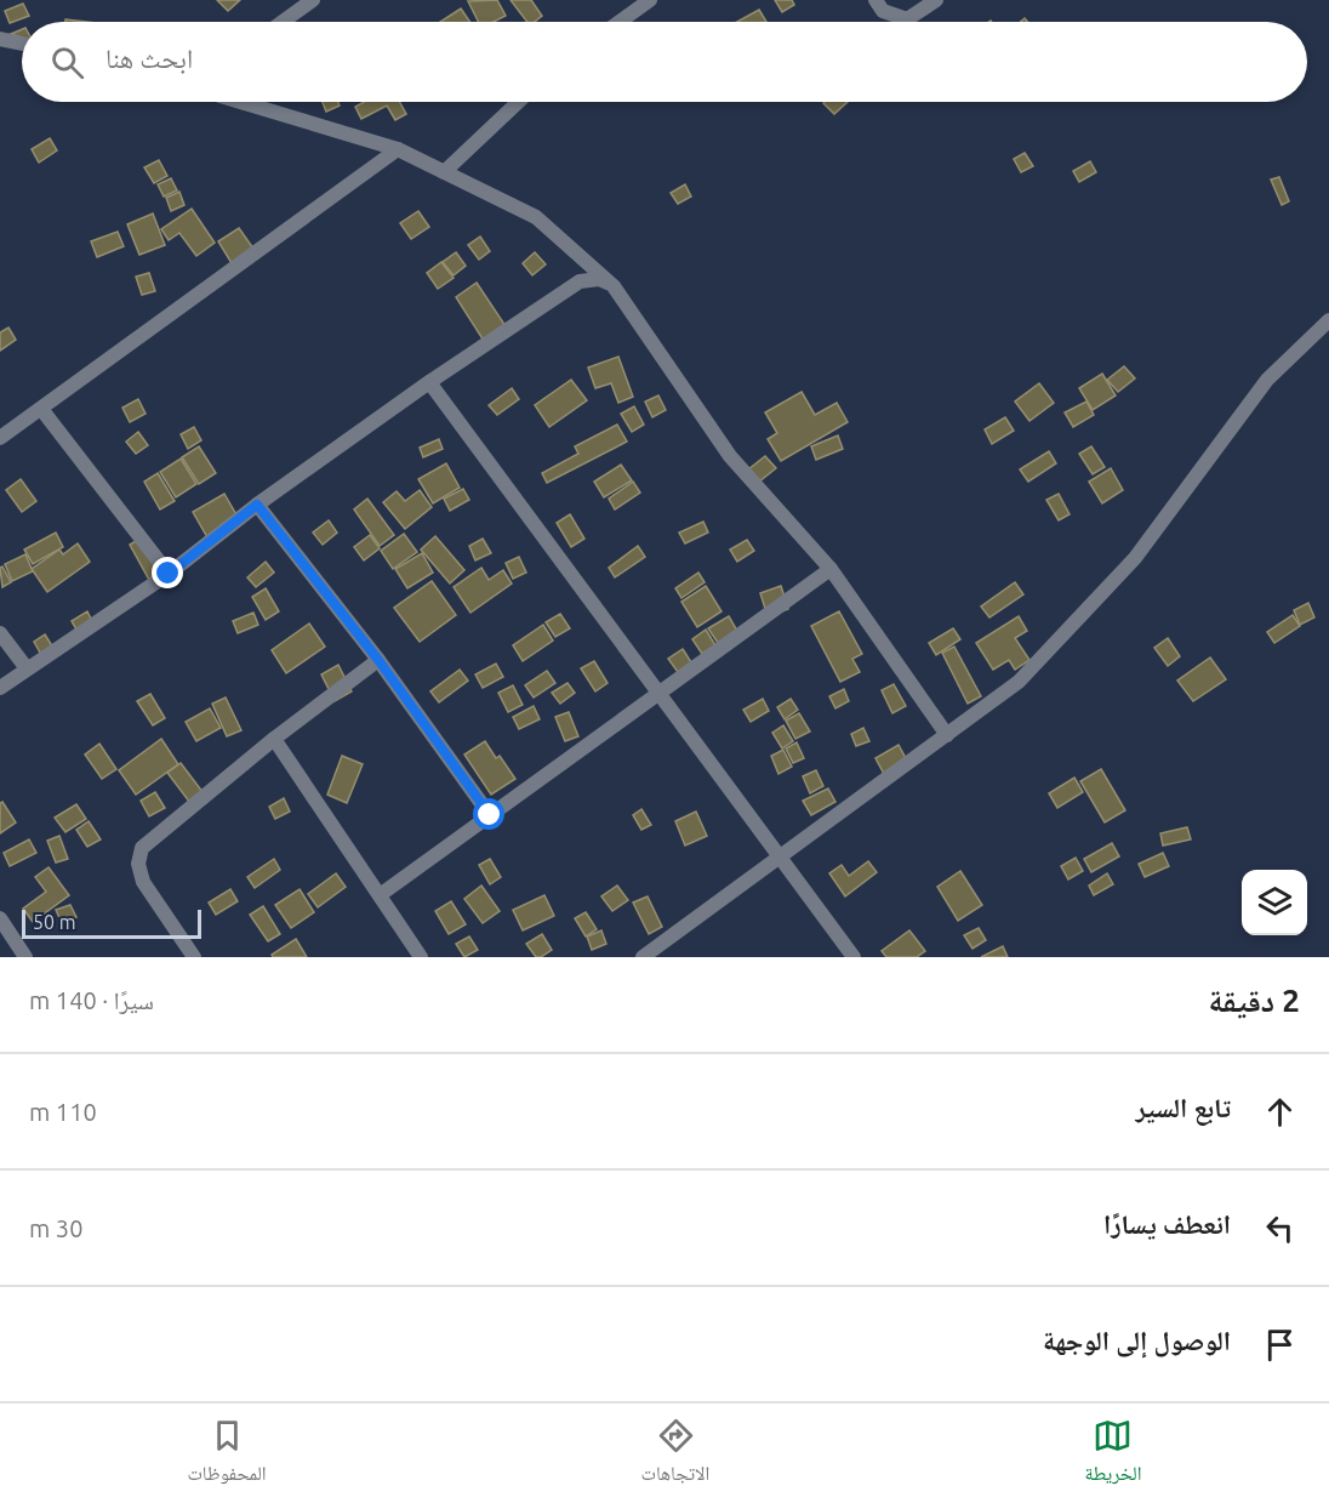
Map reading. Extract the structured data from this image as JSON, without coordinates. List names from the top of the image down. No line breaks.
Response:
{"scale_bar":"50 m","page":{"search":"ابحث هنا","scale":"50 m","heading":["2 دقيقة","سيرًا · 140 m"],"list":[["تابع السير","110 m"],["انعطف يسارًا","30 m"],"الوصول إلى الوجهة"],"nav":["الخريطة","الاتجاهات","المحفوظات"]}}
